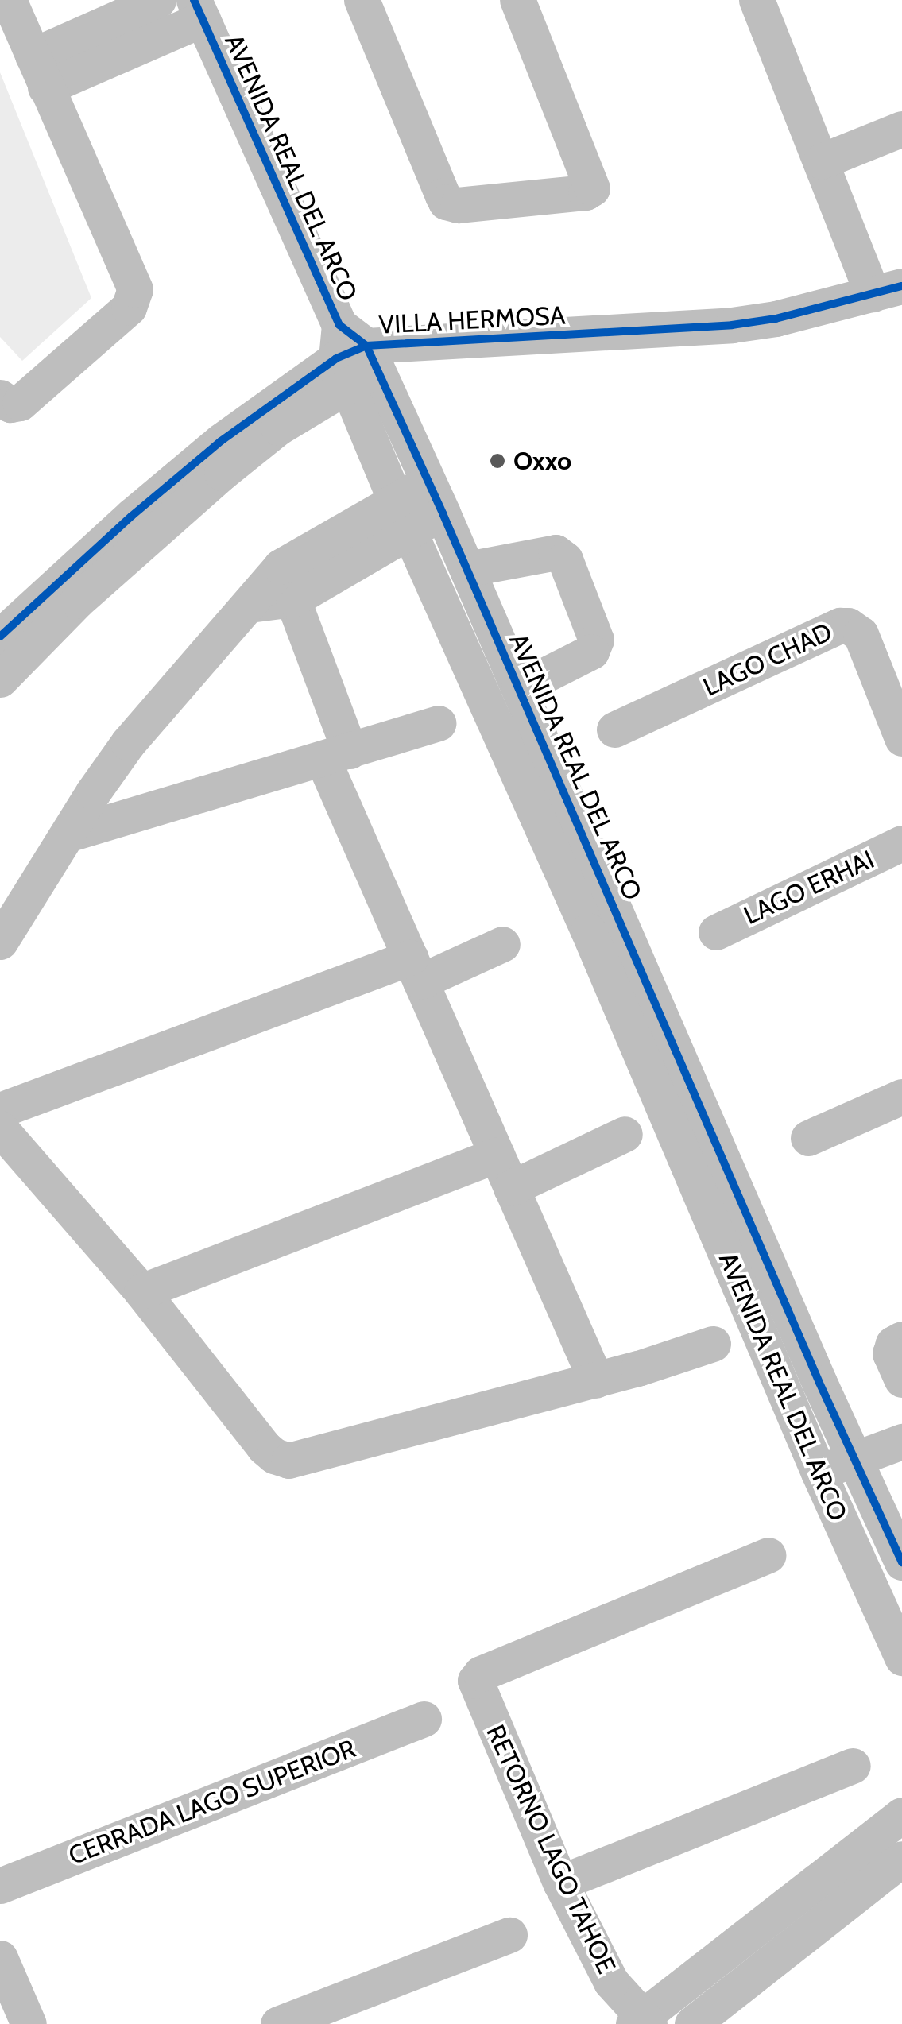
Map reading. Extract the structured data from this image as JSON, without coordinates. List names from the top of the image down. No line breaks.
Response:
{"streets":{"street":["AVENIDA REAL DEL ARCO","VILLA HERMOSA","LAGO CHAD","LAGO ERHAI","CERRADA LAGO SUPERIOR","RETORNO LAGO TAHOE"]},"crossings":[["AVENIDA REAL DEL ARCO","VILLA HERMOSA"]],"places":["Oxxo"]}
